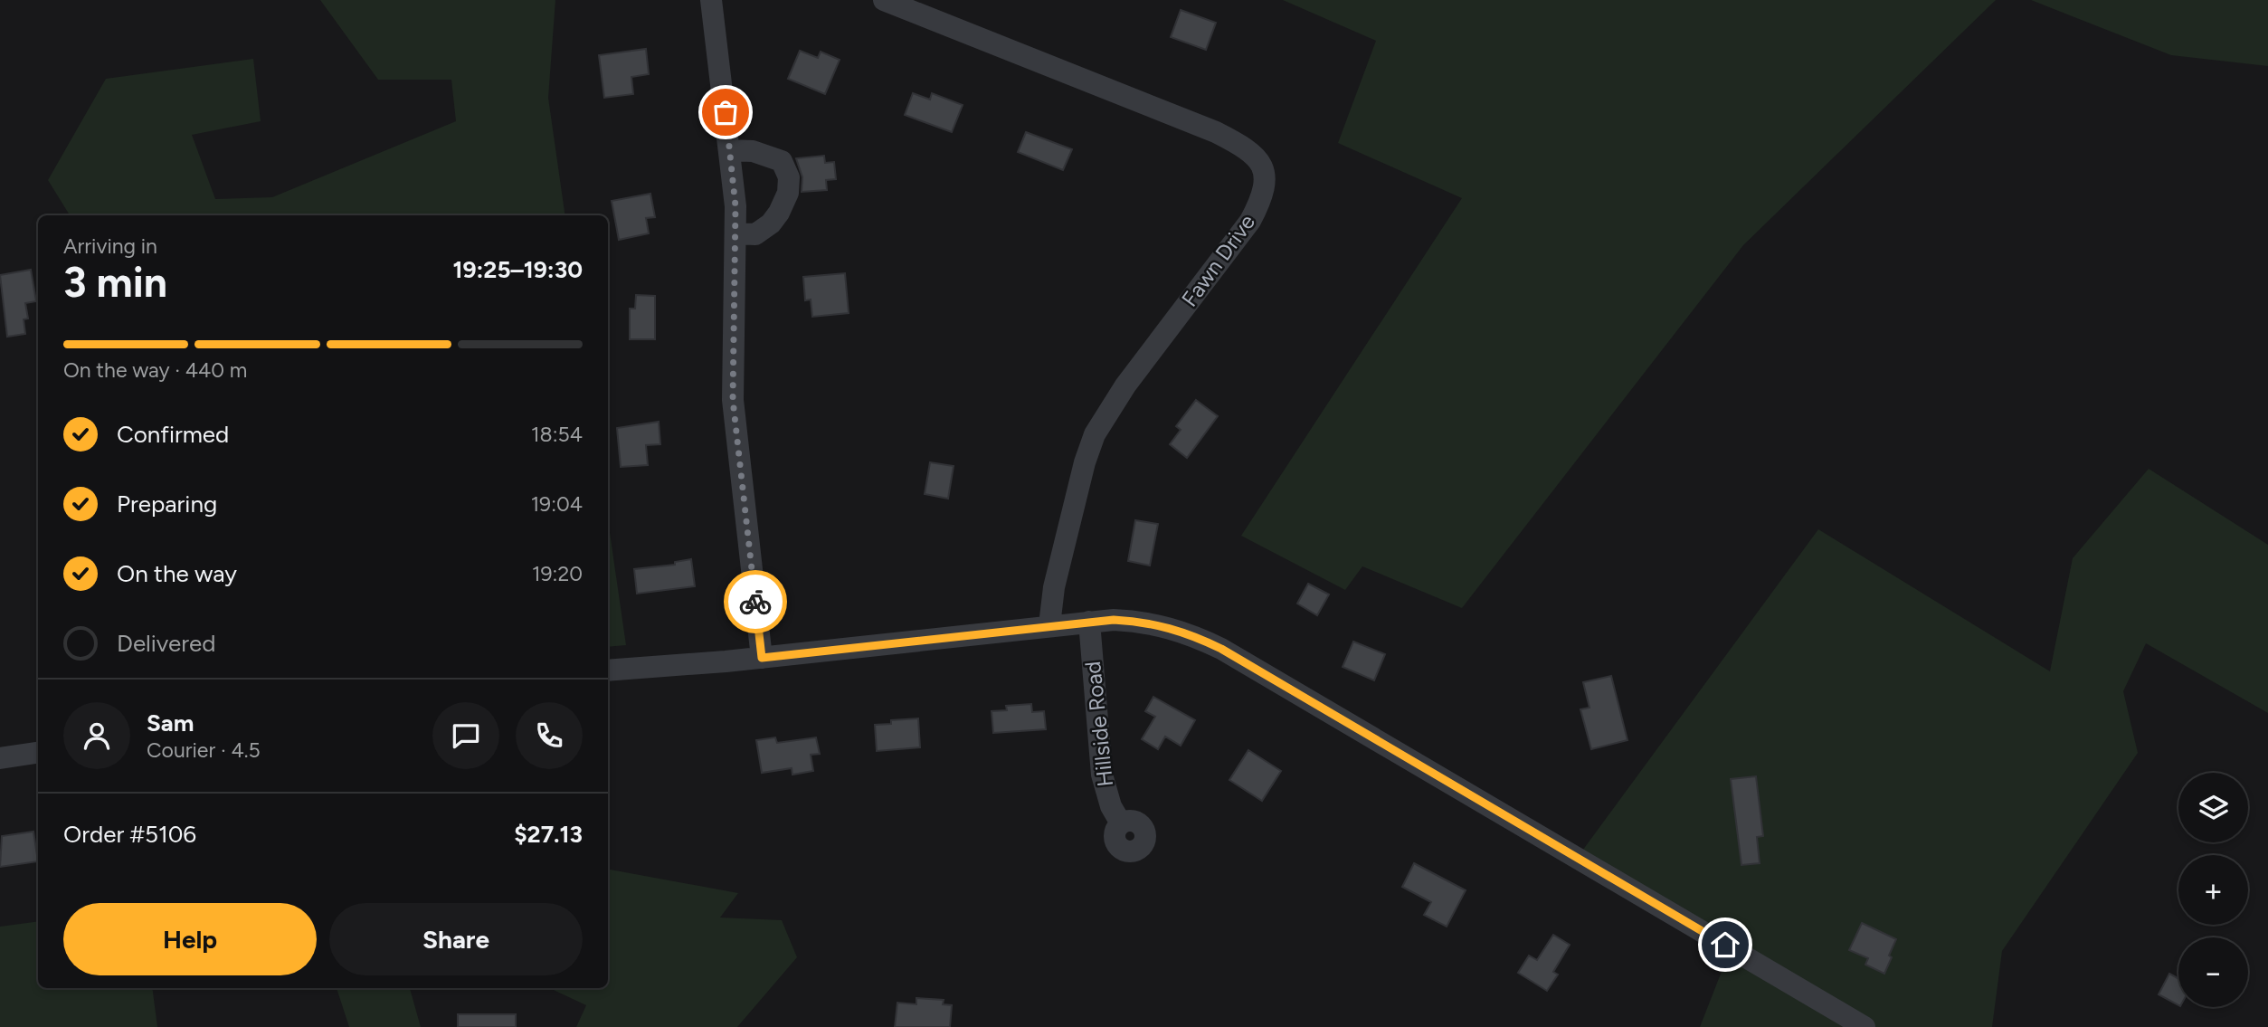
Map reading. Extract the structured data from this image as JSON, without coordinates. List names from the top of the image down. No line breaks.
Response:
{"streets":{"street":["Fawn Drive","Hillside Road"]},"page":{"heading":["3 min","Arriving in","19:25–19:30"],"panel":["Sam","Courier · 4.5","Order #5106","$27.13"],"bar":"On the way · 440 m","list":[["Confirmed","18:54"],["Preparing","19:04"],["On the way","19:20"],"Delivered"],"map_buttons":["+","−"],"buttons":["Help","Share"]}}
